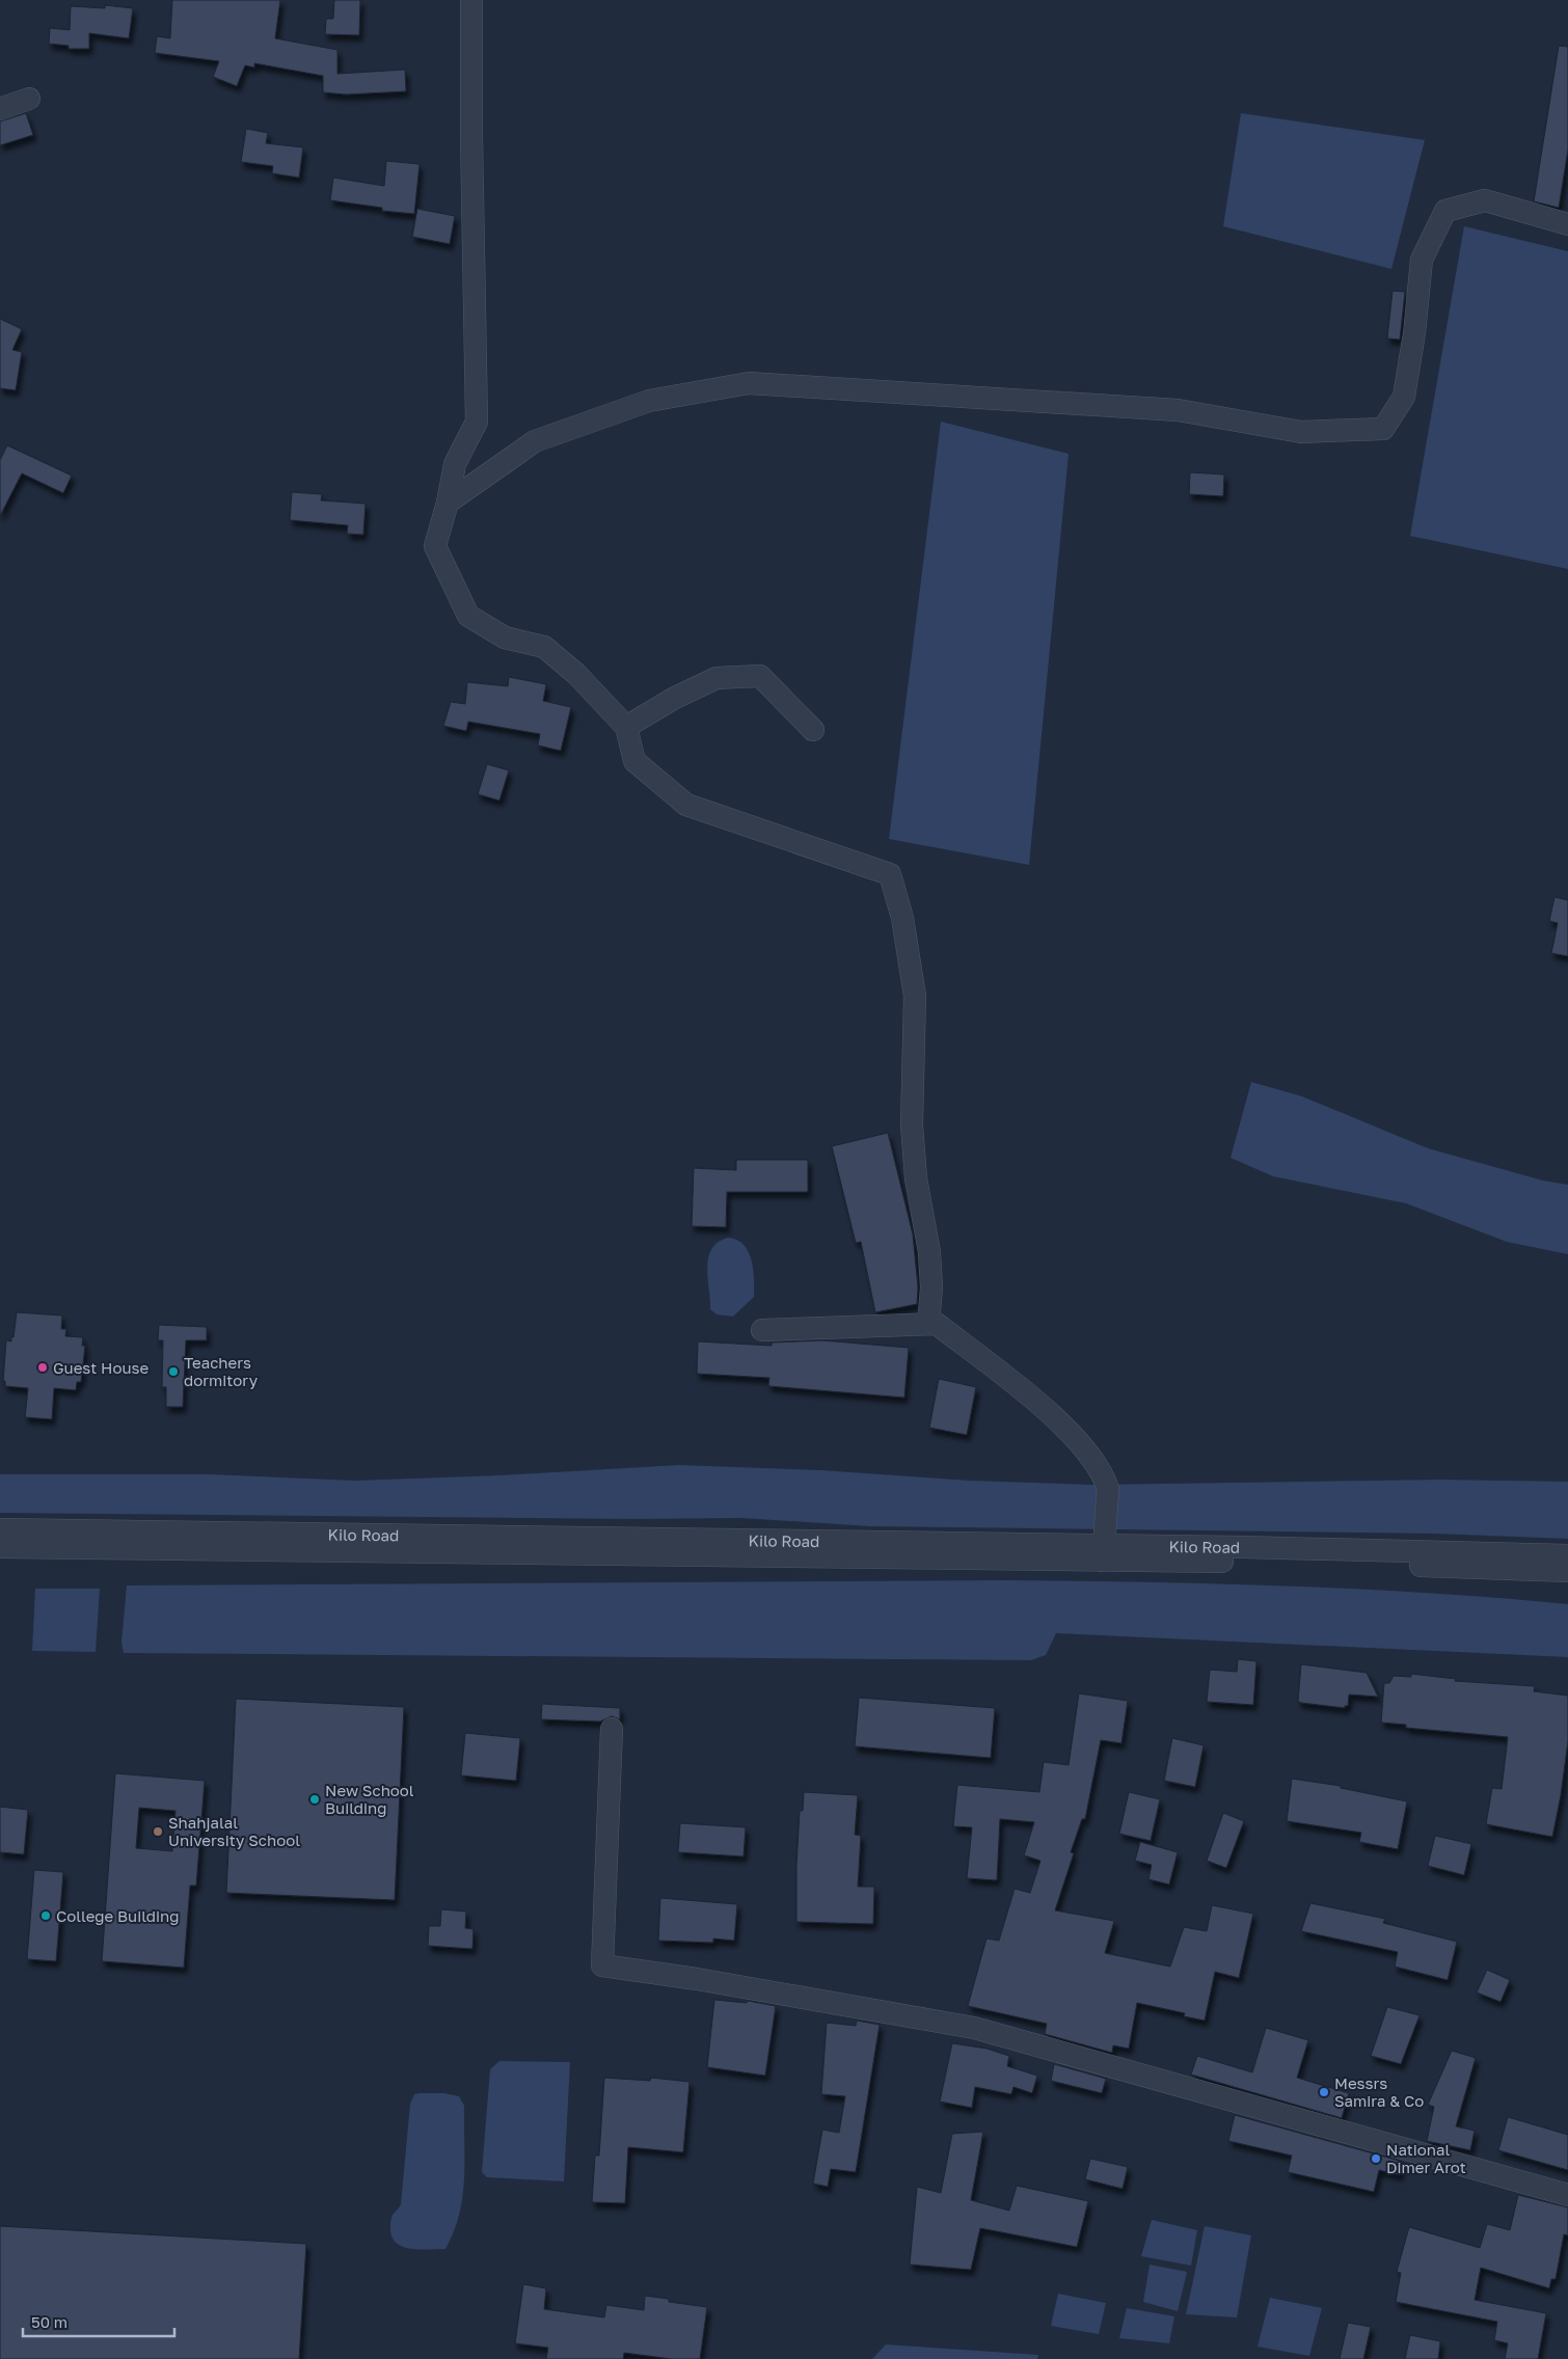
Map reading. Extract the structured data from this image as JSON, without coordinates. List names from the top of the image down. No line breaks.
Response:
{"streets":{"street":["Kilo Road"]},"places":["Guest House","Teachers dormitory","New School Building","Shahjalal University School","College Building","Messrs Samira & Co","National Dimer Arot"],"scale_bar":"50 m"}
